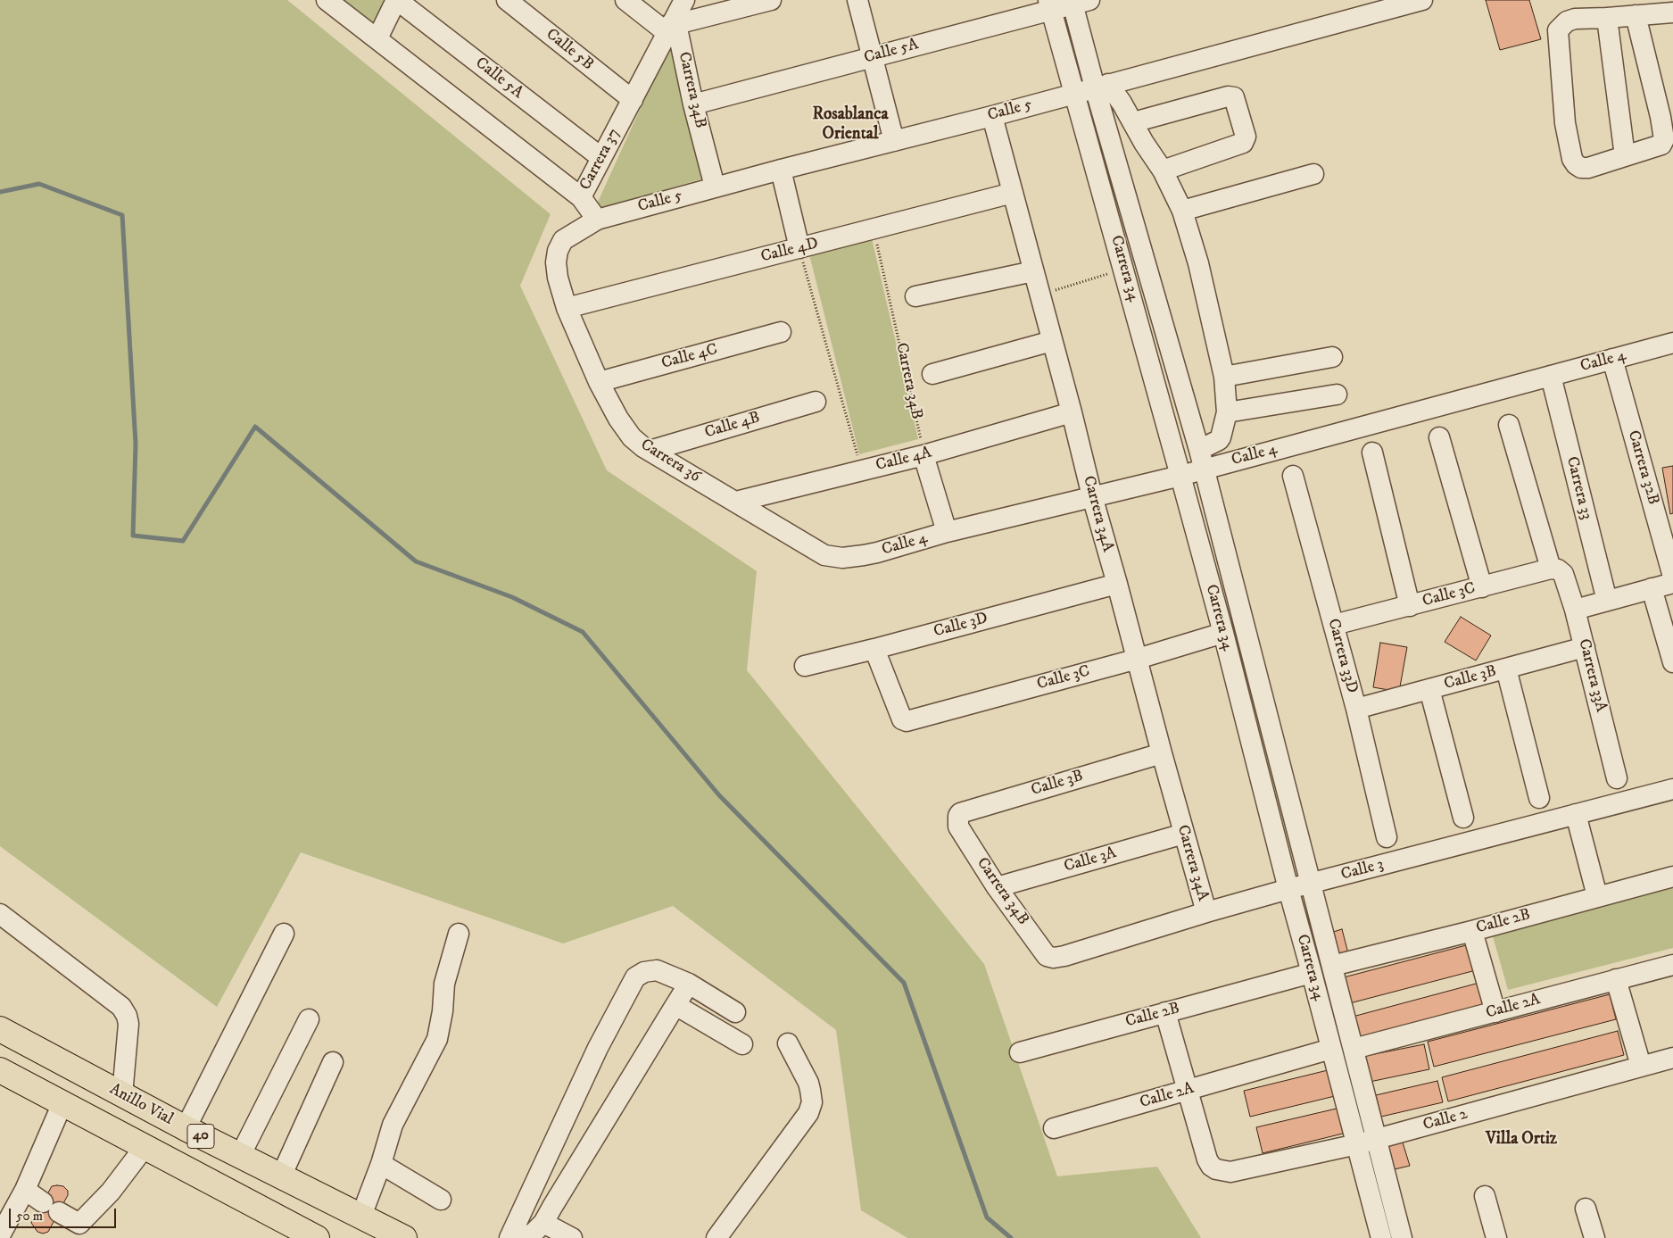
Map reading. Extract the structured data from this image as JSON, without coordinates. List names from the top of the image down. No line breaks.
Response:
{"streets":{"highway":["Anillo Vial","40"],"street":["Calle 5B","Calle 5A","Carrera 34B","Calle 5","Carrera 37","Calle 4D","Carrera 34","Calle 4C","Calle 4","Calle 4B","Calle 4A","Carrera 36","Carrera 32B","Carrera 33","Carrera 34A","Calle 3C","Calle 3D","Carrera 33D","Carrera 33A","Calle 3B","Calle 3A","Calle 3","Calle 2B","Calle 2A","Calle 2"]},"crossings":[["Calle 5B","Carrera 37"],["Calle 5A","Carrera 34B"],["Calle 5A","Carrera 37"],["Calle 5A","Carrera 34"],["Carrera 34B","Calle 5"],["Carrera 34B","Carrera 37"],["Carrera 34B","Calle 4D"],["Carrera 34B","Calle 4A"],["Carrera 34B","Calle 3B"],["Carrera 34B","Calle 3A"],["Carrera 34B","Calle 3"],["Calle 5","Carrera 37"],["Calle 5","Carrera 34"],["Calle 5","Carrera 34A"],["Calle 4D","Carrera 36"],["Calle 4D","Carrera 34A"],["Carrera 34","Calle 4"],["Carrera 34","Calle 3C"],["Carrera 34","Calle 3"],["Carrera 34","Calle 2B"],["Carrera 34","Calle 2A"],["Carrera 34","Calle 2"],["Calle 4C","Carrera 36"],["Calle 4","Carrera 36"],["Calle 4","Carrera 32B"],["Calle 4","Carrera 33"],["Calle 4","Carrera 34A"],["Calle 4B","Carrera 36"],["Calle 4A","Carrera 36"],["Calle 4A","Carrera 34A"],["Carrera 34A","Calle 3C"],["Carrera 34A","Calle 3D"],["Carrera 34A","Calle 3B"],["Carrera 34A","Calle 3A"],["Carrera 34A","Calle 3"],["Calle 3C","Calle 3D"],["Calle 3C","Carrera 33D"],["Calle 3C","Carrera 33A"],["Carrera 33D","Calle 3B"],["Carrera 33A","Calle 3B"],["Calle 2A","Calle 2"]],"districts":["Rosablanca Oriental","Villa Ortiz"],"scale_bar":"50 m"}
